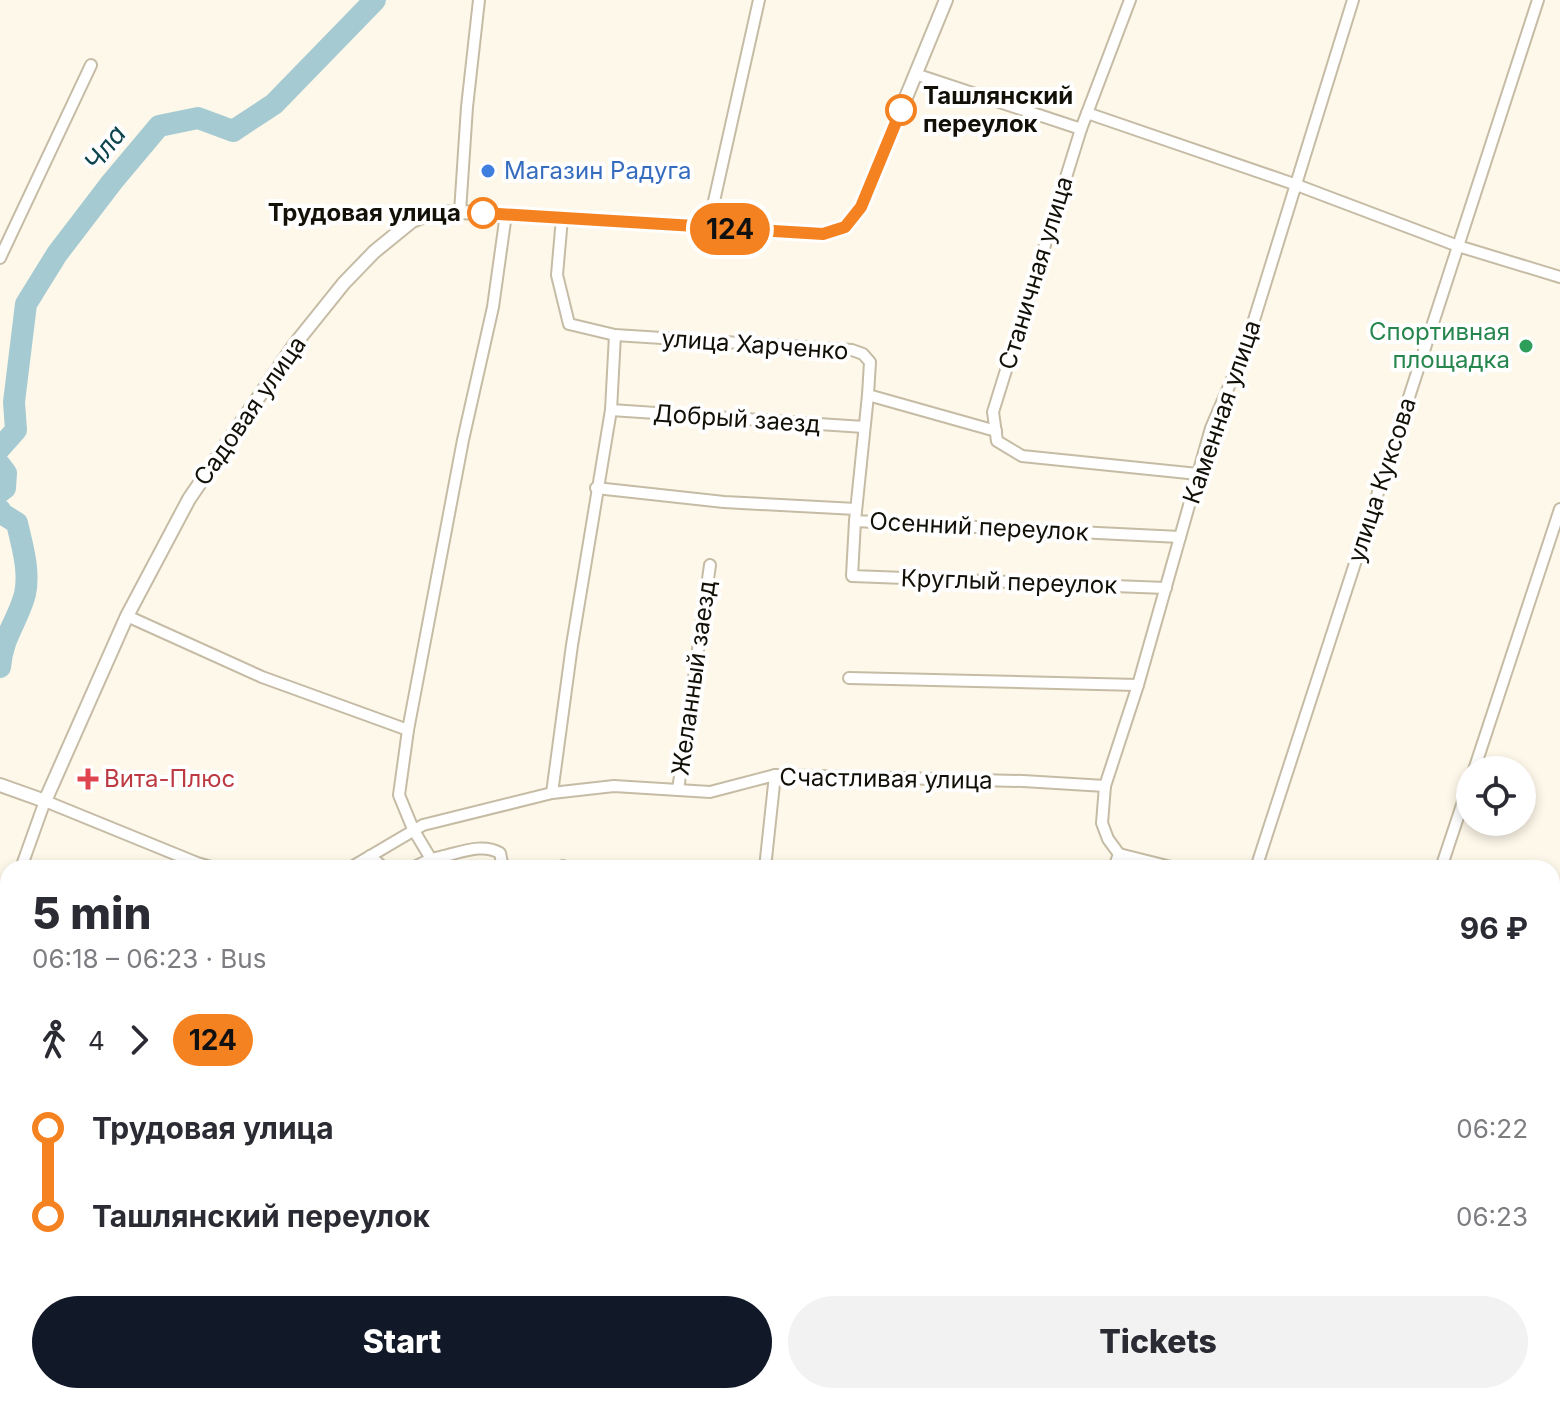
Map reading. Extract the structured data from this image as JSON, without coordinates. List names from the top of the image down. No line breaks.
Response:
{"streets":{"street":["Станичная улица","улица Харченко","Садовая улица","Каменная улица","Добрый заезд","улица Куксова","Осенний переулок","Круглый переулок","Желанный заезд","Счастливая улица"]},"crossings":[["Станичная улица","улица Харченко"],["улица Харченко","Садовая улица"],["улица Харченко","Осенний переулок"],["Каменная улица","Осенний переулок"],["Каменная улица","Круглый переулок"],["Каменная улица","Счастливая улица"],["Добрый заезд","Осенний переулок"],["Осенний переулок","Круглый переулок"],["Желанный заезд","Счастливая улица"]],"water":["Чла"],"places":{"other":["Ташлянский переулок","Магазин Радуга","Трудовая улица","Спортивная площадка"],"health":["Вита-Плюс"]},"lines":["bus line 124"],"page":{"on_map":"124","heading":["5 min","06:18 – 06:23 · Bus","96 ₽"],"legs":["4","124"],"list":[{"name":"Трудовая улица","value":"06:22"},{"name":"Ташлянский переулок","value":"06:23"}],"buttons":["Start","Tickets"]}}
